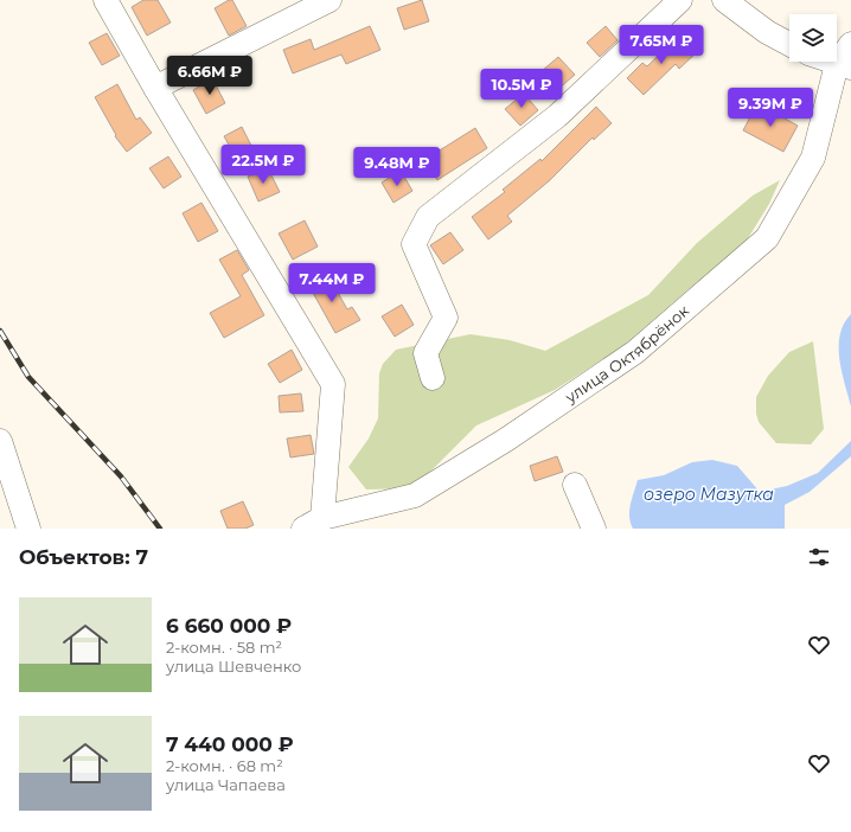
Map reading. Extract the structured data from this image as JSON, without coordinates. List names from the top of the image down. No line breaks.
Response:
{"streets":{"street":["улица Октябрёнок"]},"water":["озеро Мазутка"],"page":{"price":["7.65M ₽","6.66M ₽","10.5M ₽","9.39M ₽","22.5M ₽","9.48M ₽","7.44M ₽"],"heading":"Объектов: 7","list":[{"name":"6 660 000 ₽","note":"2-комн. · 58 m² · улица Шевченко"},{"name":"7 440 000 ₽","note":"2-комн. · 68 m² · улица Чапаева"}]}}
